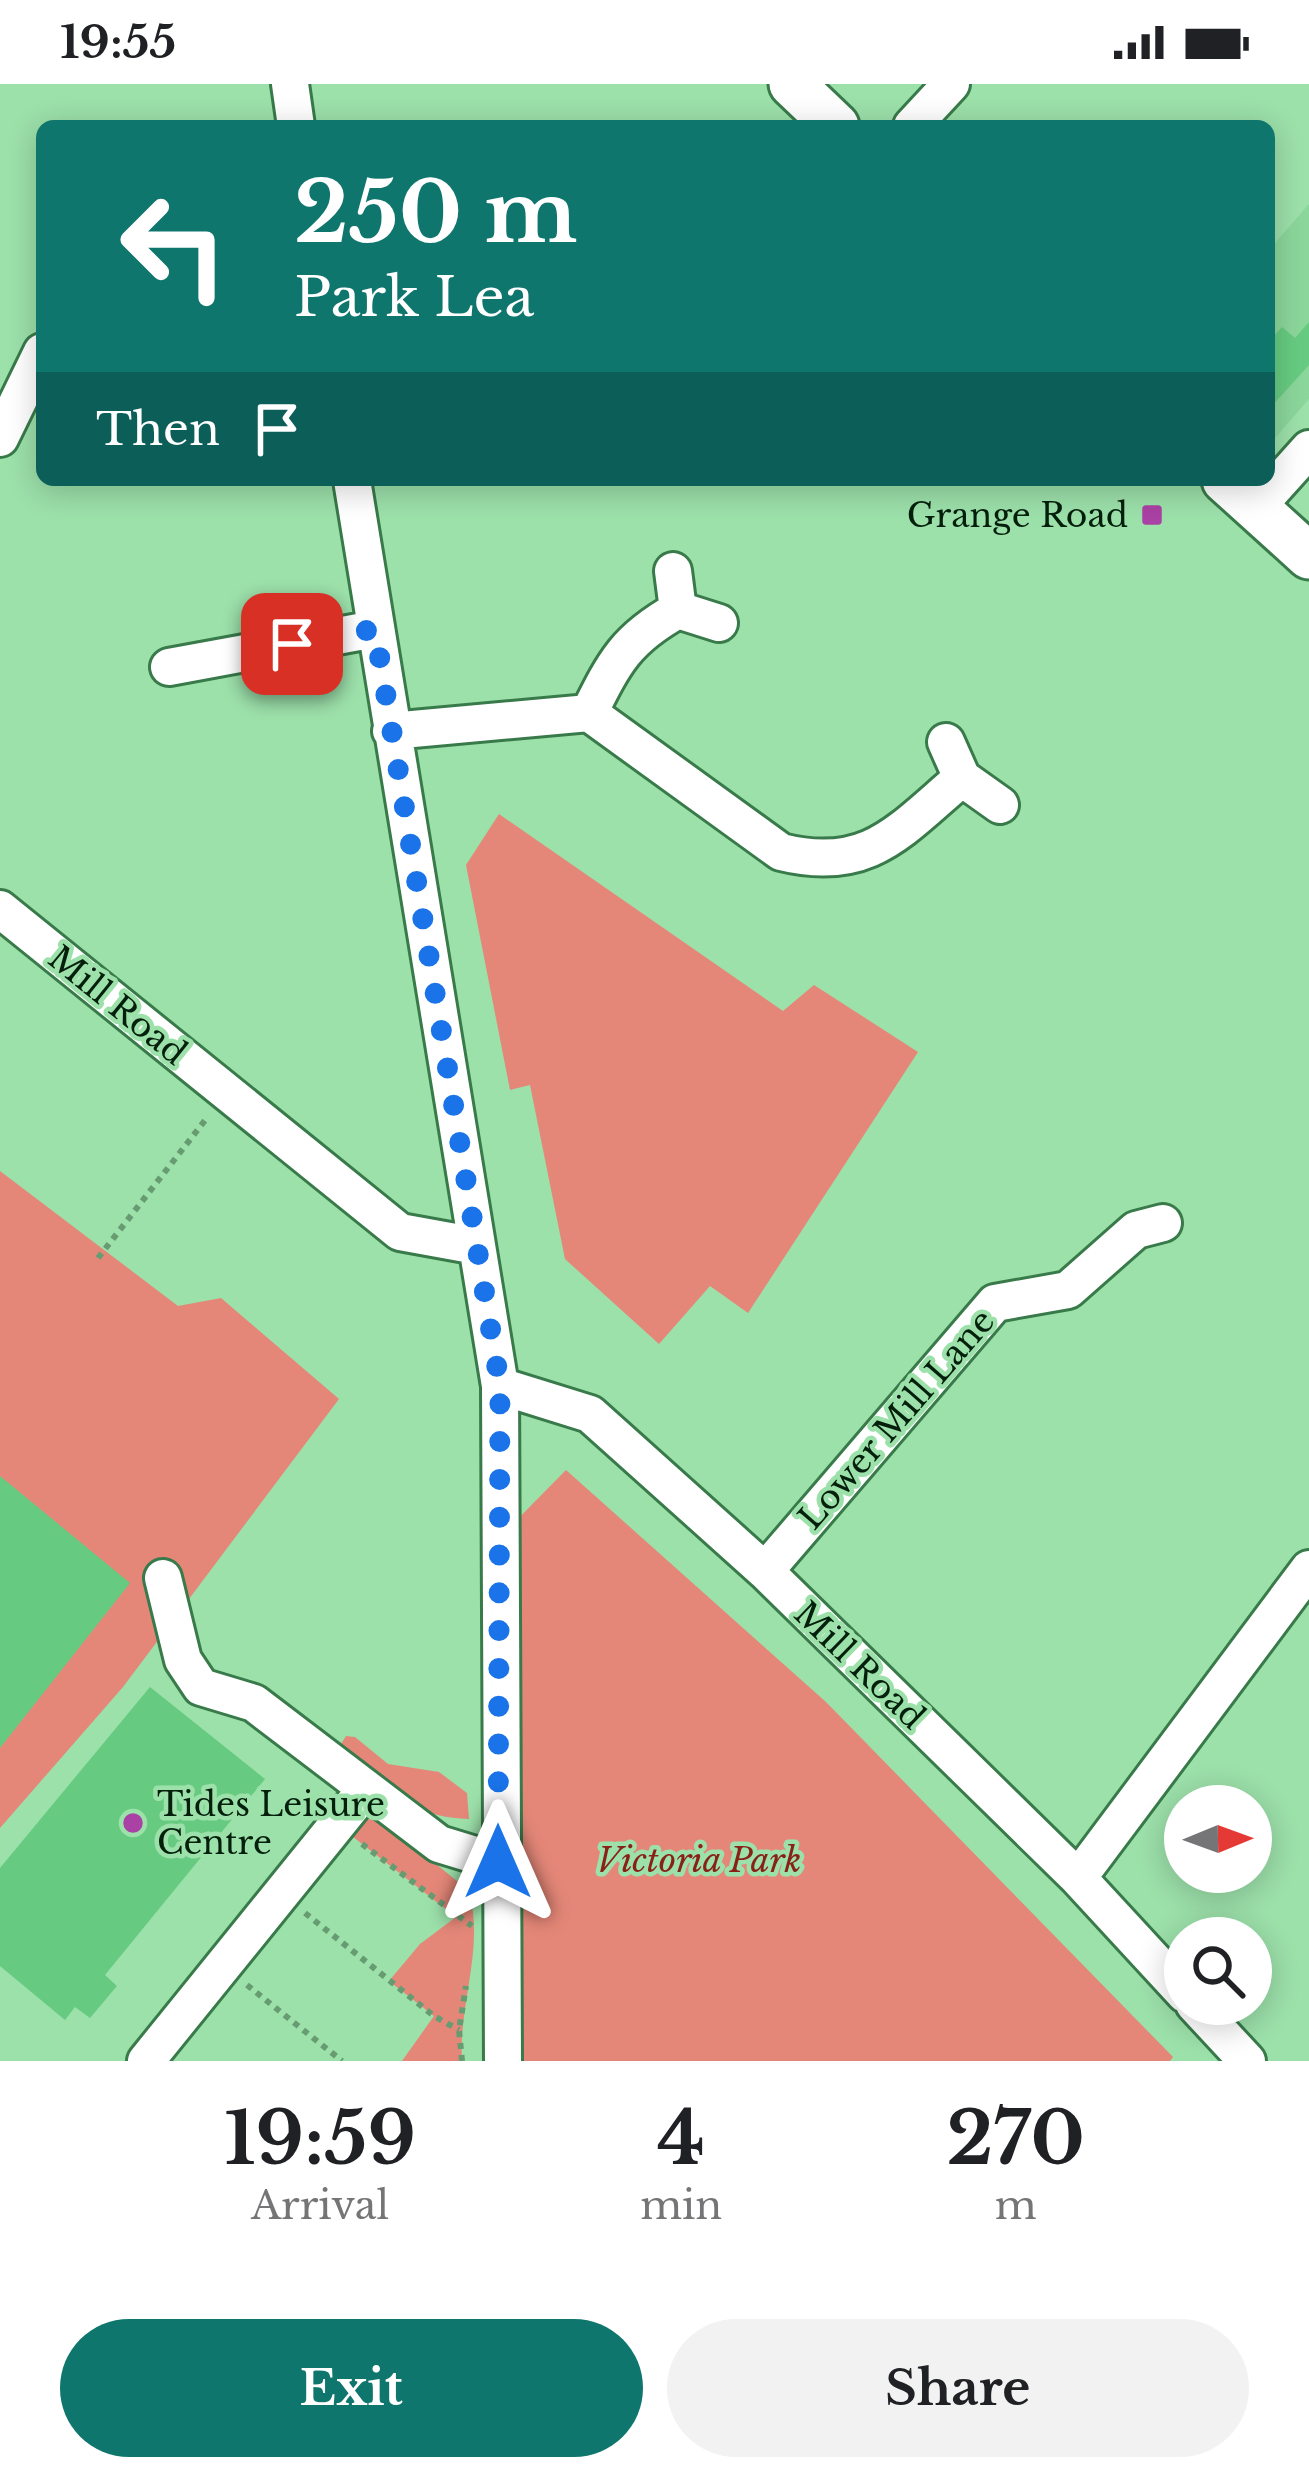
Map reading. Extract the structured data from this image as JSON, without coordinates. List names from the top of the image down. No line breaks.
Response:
{"streets":{"street":["Mill Road","Lower Mill Lane"]},"crossings":[["Mill Road","Lower Mill Lane"]],"parks":["Victoria Park"],"places":{"transit":["Grange Road"],"other":["Tides Leisure Centre"]},"north":"right","page":{"status":"19:55","turn":["250 m","Park Lea"],"then":"Then","eta":["19:59","Arrival","4","min","270","m"],"buttons":["Exit","Share"]}}
